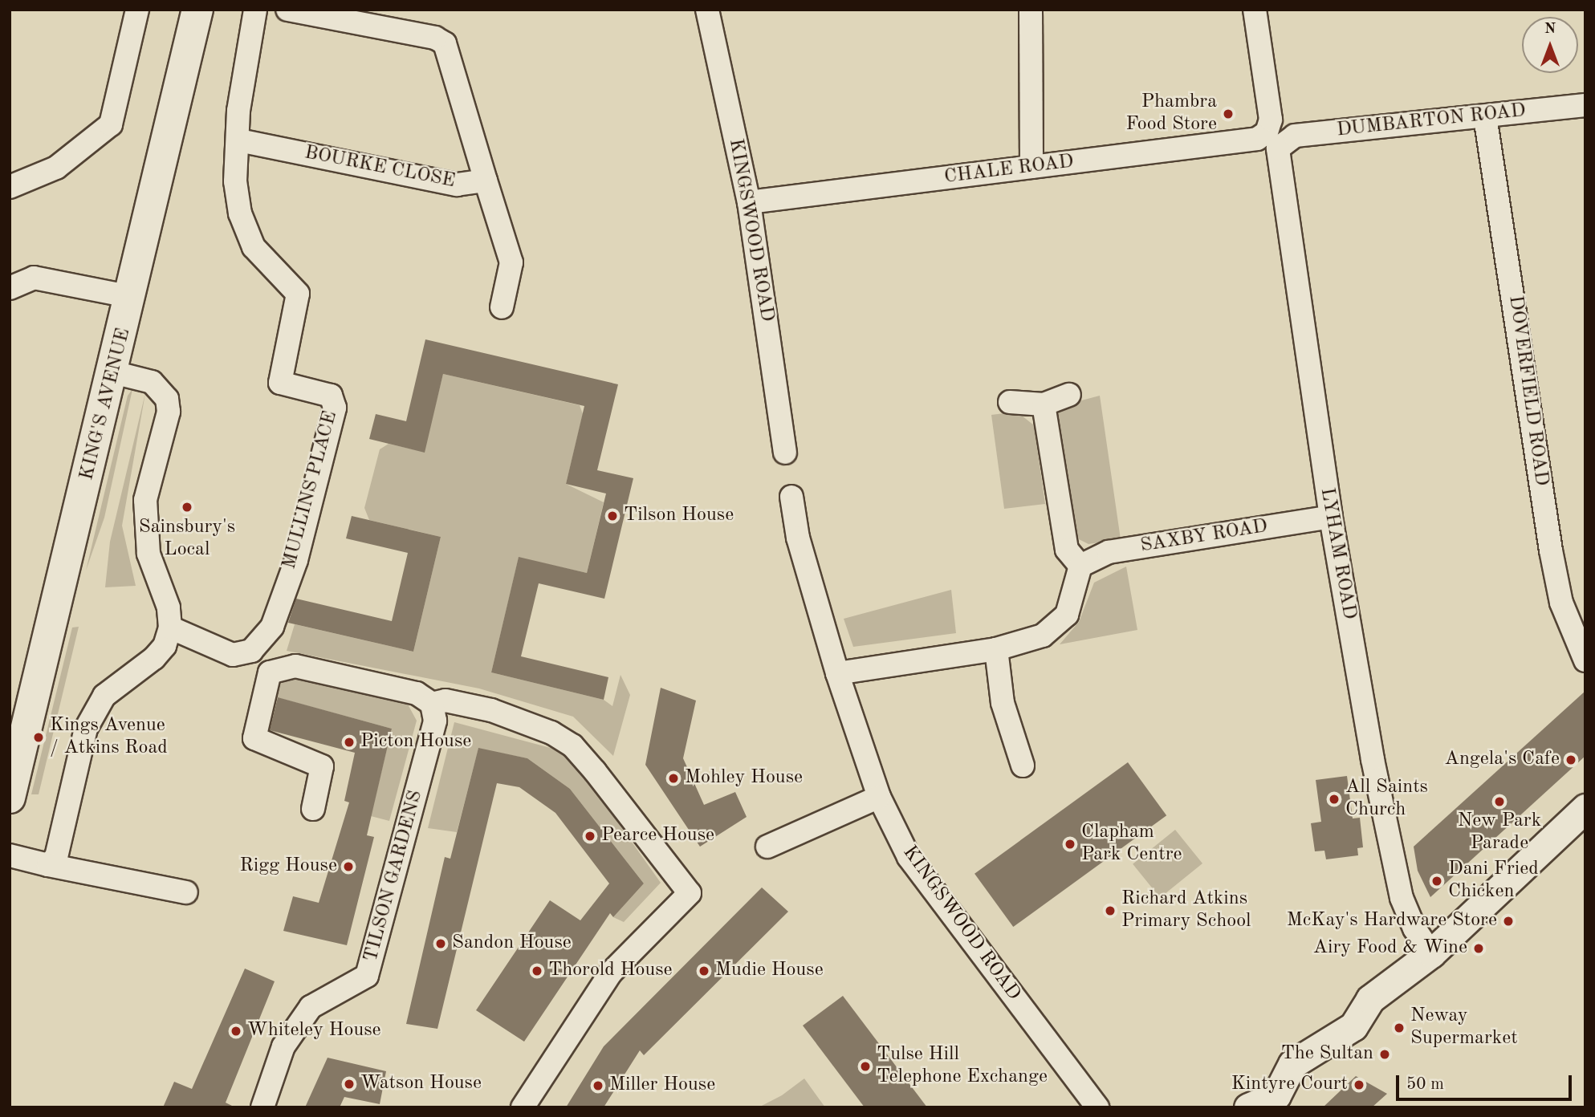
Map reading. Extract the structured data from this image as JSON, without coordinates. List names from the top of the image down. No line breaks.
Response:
{"streets":{"main road":["KING'S AVENUE"],"street":["DUMBARTON ROAD","BOURKE CLOSE","CHALE ROAD","KINGSWOOD ROAD","DOVERFIELD ROAD","MULLINS PLACE","SAXBY ROAD","LYHAM ROAD","TILSON GARDENS"]},"crossings":[["DUMBARTON ROAD","CHALE ROAD"],["DUMBARTON ROAD","DOVERFIELD ROAD"],["DUMBARTON ROAD","LYHAM ROAD"],["BOURKE CLOSE","MULLINS PLACE"],["CHALE ROAD","KINGSWOOD ROAD"],["CHALE ROAD","LYHAM ROAD"],["SAXBY ROAD","LYHAM ROAD"]],"places":["Phambra Food Store","Sainsbury's Local","Tilson House","Kings Avenue / Atkins Road","Picton House","Angela's Cafe","Mohley House","All Saints Church","New Park Parade","Pearce House","Clapham Park Centre","Rigg House","Dani Fried Chicken","Richard Atkins Primary School","McKay's Hardware Store","Sandon House","Airy Food & Wine","Thorold House","Mudie House","Neway Supermarket","Whiteley House","The Sultan","Tulse Hill Telephone Exchange","Watson House","Kintyre Court","Miller House"],"scale_bar":"50 m","north":"top"}
